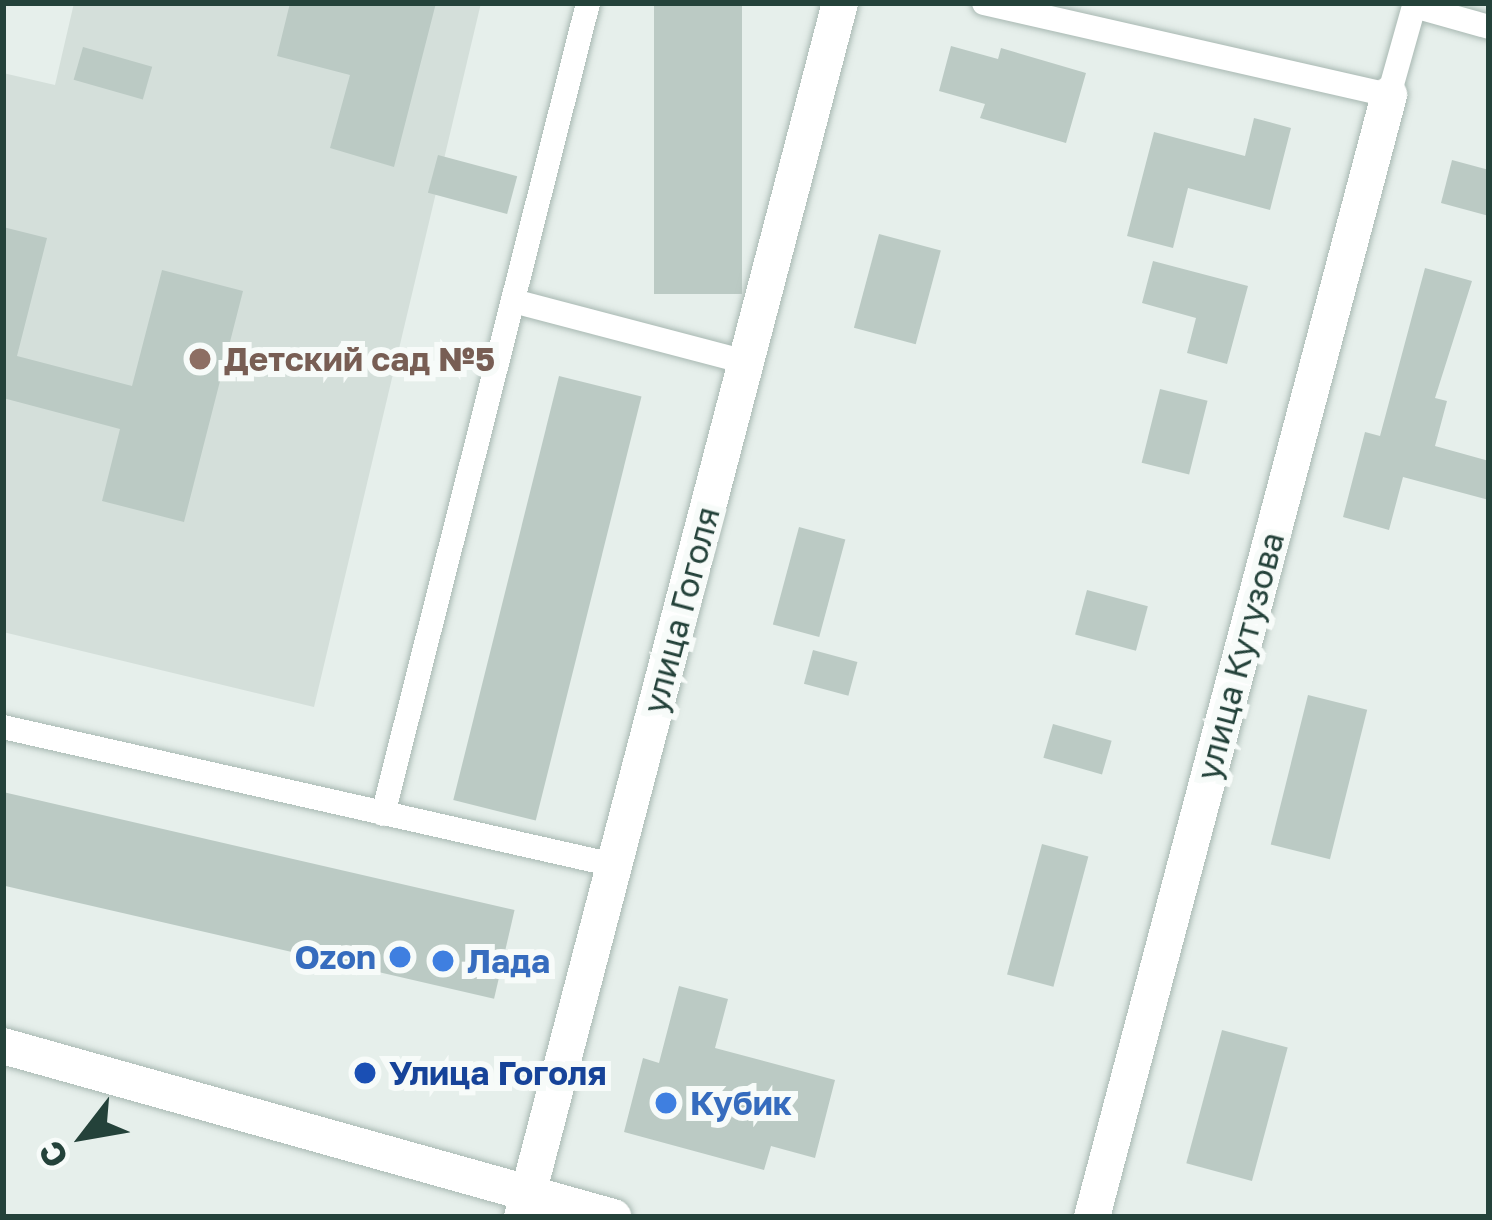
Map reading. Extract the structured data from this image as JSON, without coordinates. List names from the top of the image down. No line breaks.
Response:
{"streets":{"street":["улица Гоголя","улица Кутузова"]},"places":["Детский сад №5","Ozon","Лада","Улица Гоголя","Кубик"],"north":"bottom left"}
